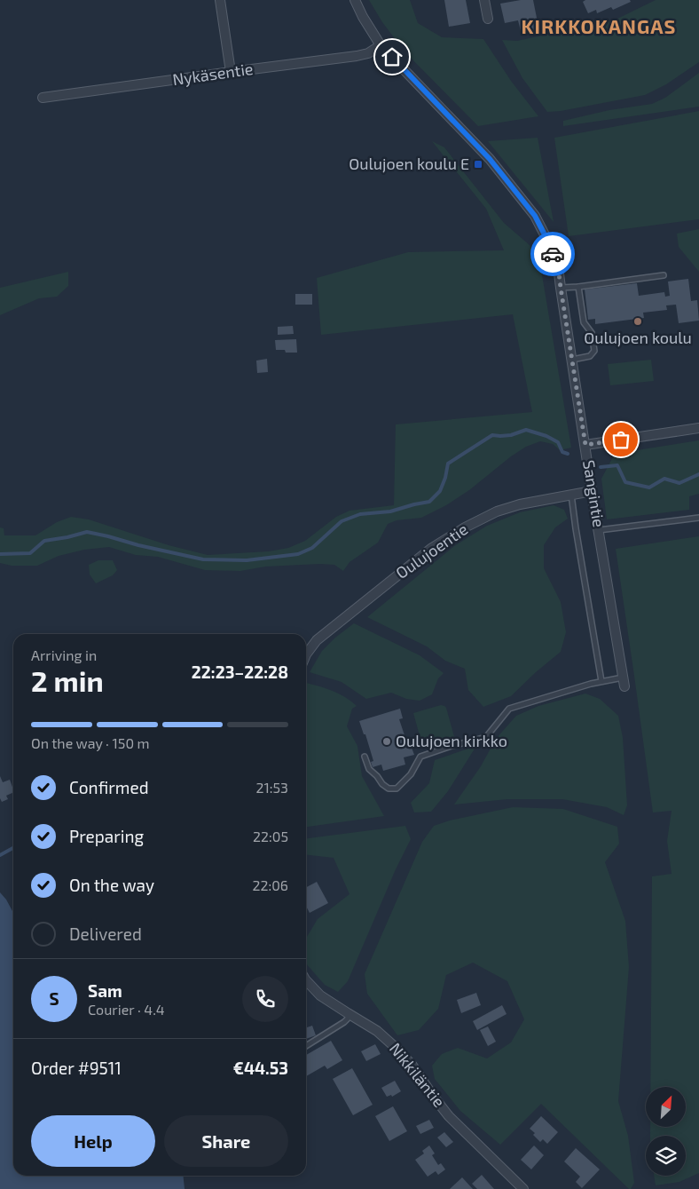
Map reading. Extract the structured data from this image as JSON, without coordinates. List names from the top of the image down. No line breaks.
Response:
{"streets":{"street":["Nykäsentie","Sangintie","Oulujoentie","Nikkiläntie"]},"crossings":[["Nykäsentie","Sangintie"],["Sangintie","Oulujoentie"]],"districts":["KIRKKOKANGAS"],"places":{"transit":["Oulujoen koulu E"],"other":["Oulujoen koulu","Oulujoen kirkko"]},"north":"top right","page":{"heading":["2 min","Arriving in","22:23–22:28"],"panel":["Sam","Courier · 4.4","Order #9511","€44.53"],"bar":"On the way · 150 m","list":[["Confirmed","21:53"],["Preparing","22:05"],["On the way","22:06"],"Delivered"],"round":"S","buttons":["Help","Share"]}}
